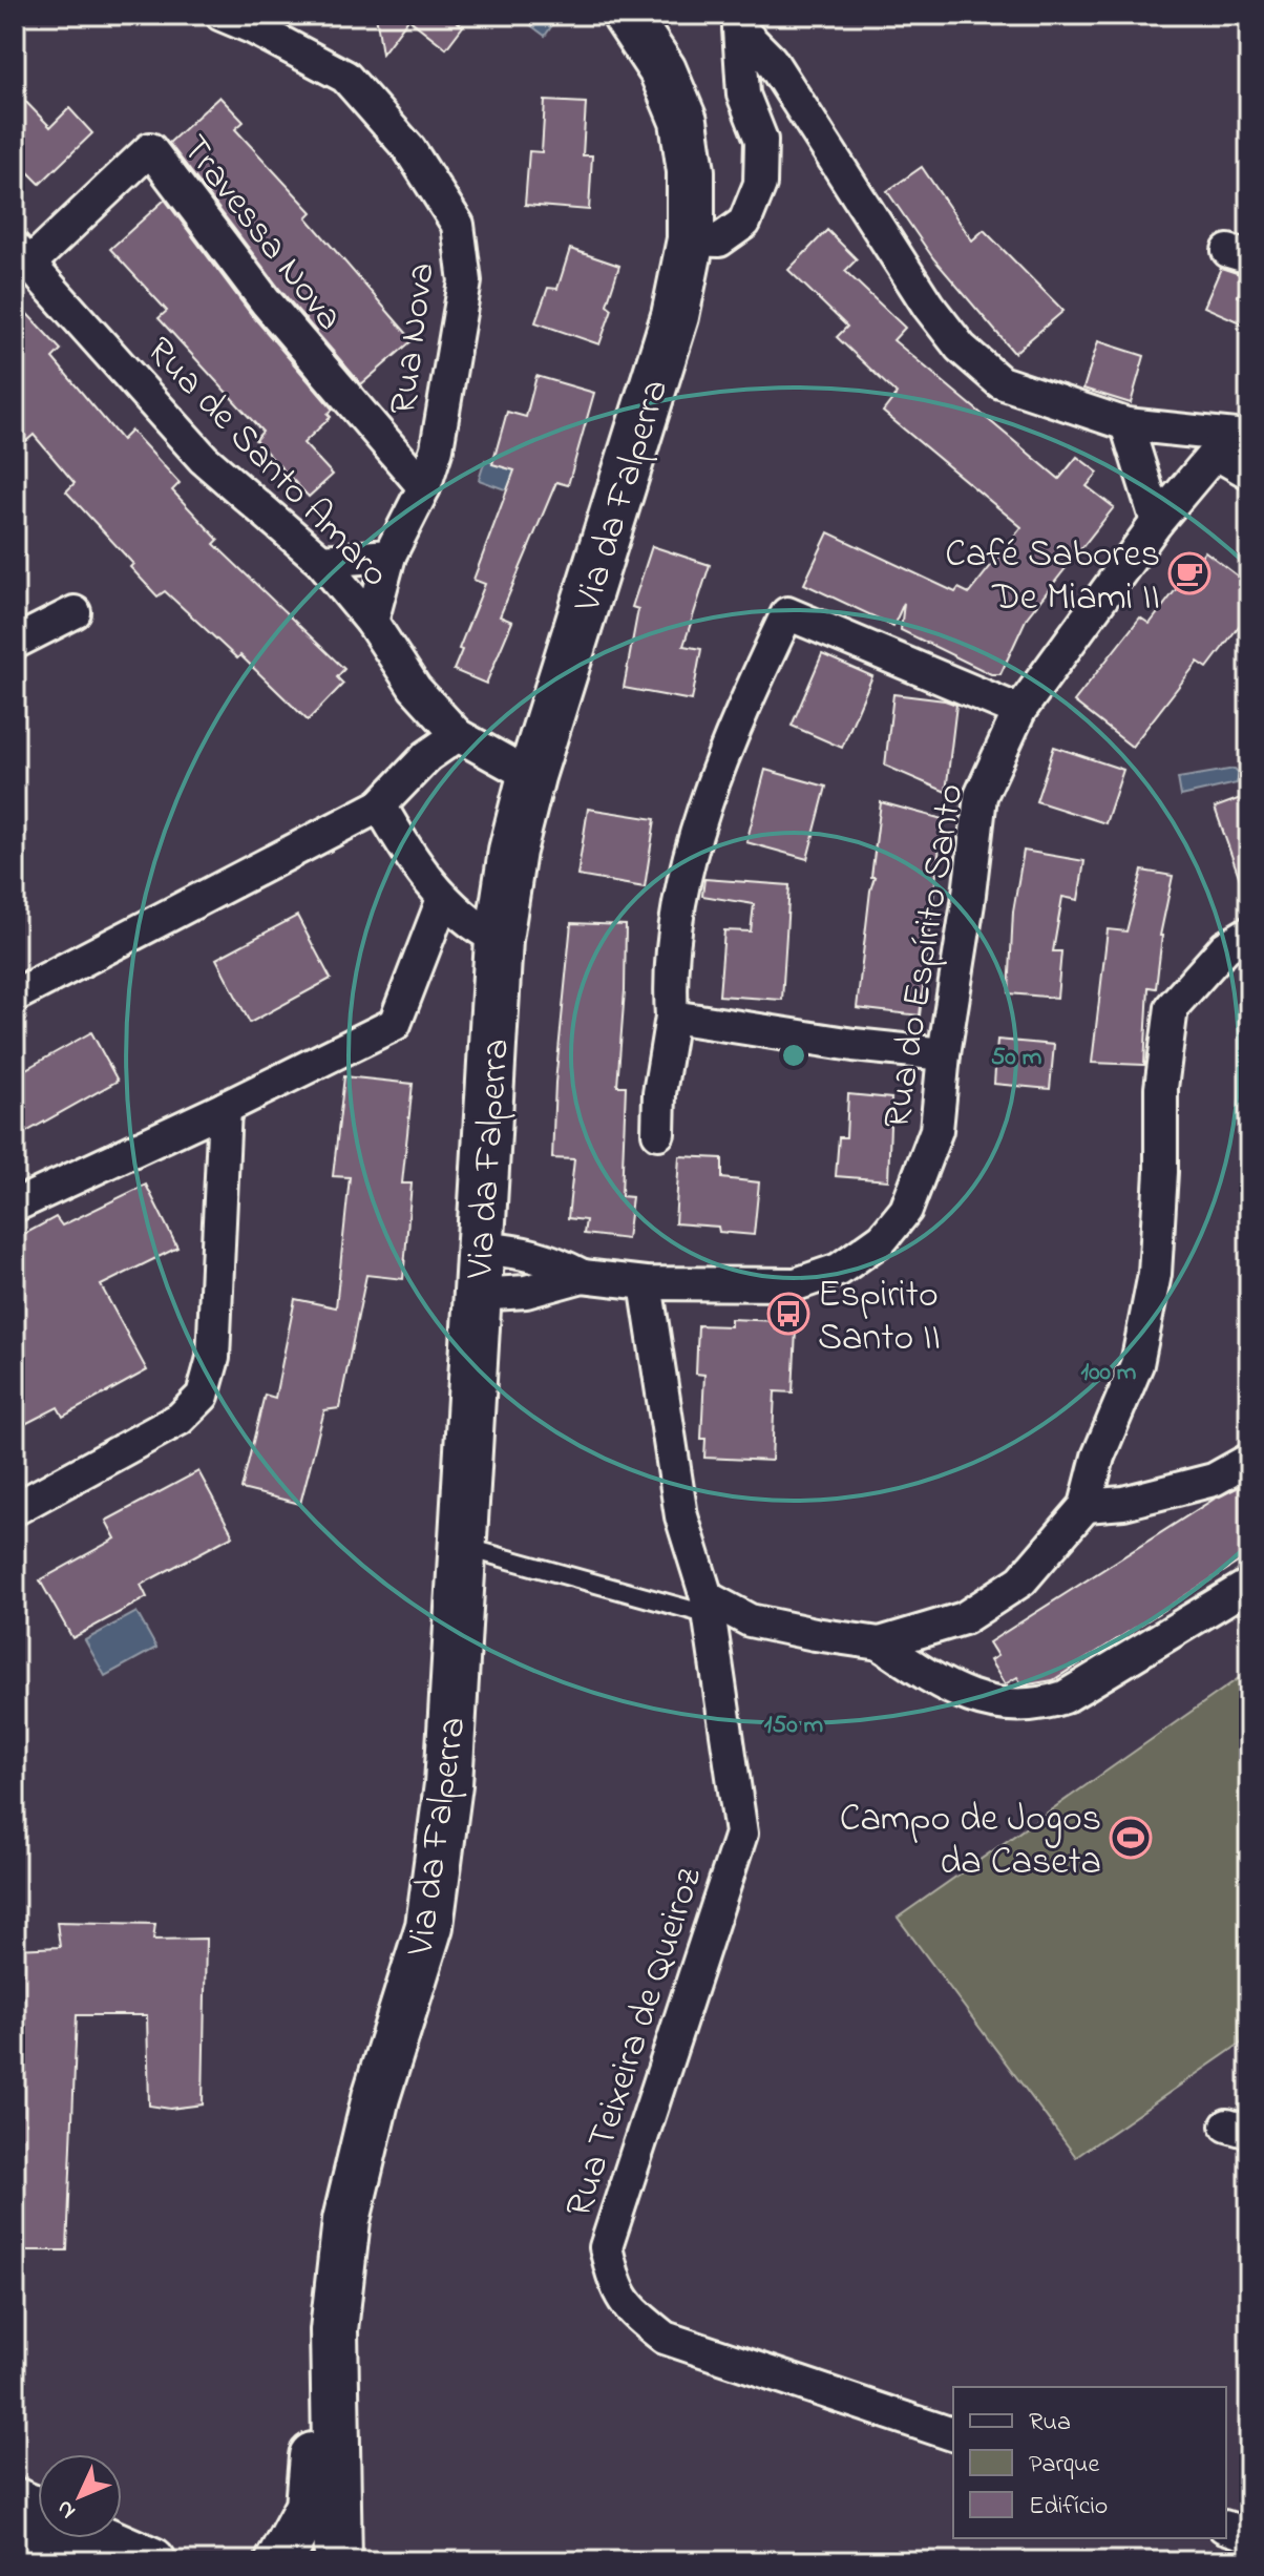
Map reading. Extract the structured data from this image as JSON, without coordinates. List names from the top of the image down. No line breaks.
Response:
{"streets":{"main road":["Via da Falperra"],"street":["Travessa Nova","Rua Nova","Rua de Santo Amaro","Rua do Espírito Santo","Rua Teixeira de Queiroz"]},"crossings":[["Travessa Nova","Rua Nova"],["Travessa Nova","Rua de Santo Amaro"],["Rua Nova","Rua de Santo Amaro"],["Rua de Santo Amaro","Via da Falperra"],["Rua do Espírito Santo","Rua Teixeira de Queiroz"]],"places":{"cafe":["Café Sabores De Miami II"],"bus stop":["Espirito Santo II"],"sports":["Campo de Jogos da Caseta"]},"legend":["Rua","Parque","Edifício"],"north":"bottom left","rings":["50 m","100 m","150 m"]}
